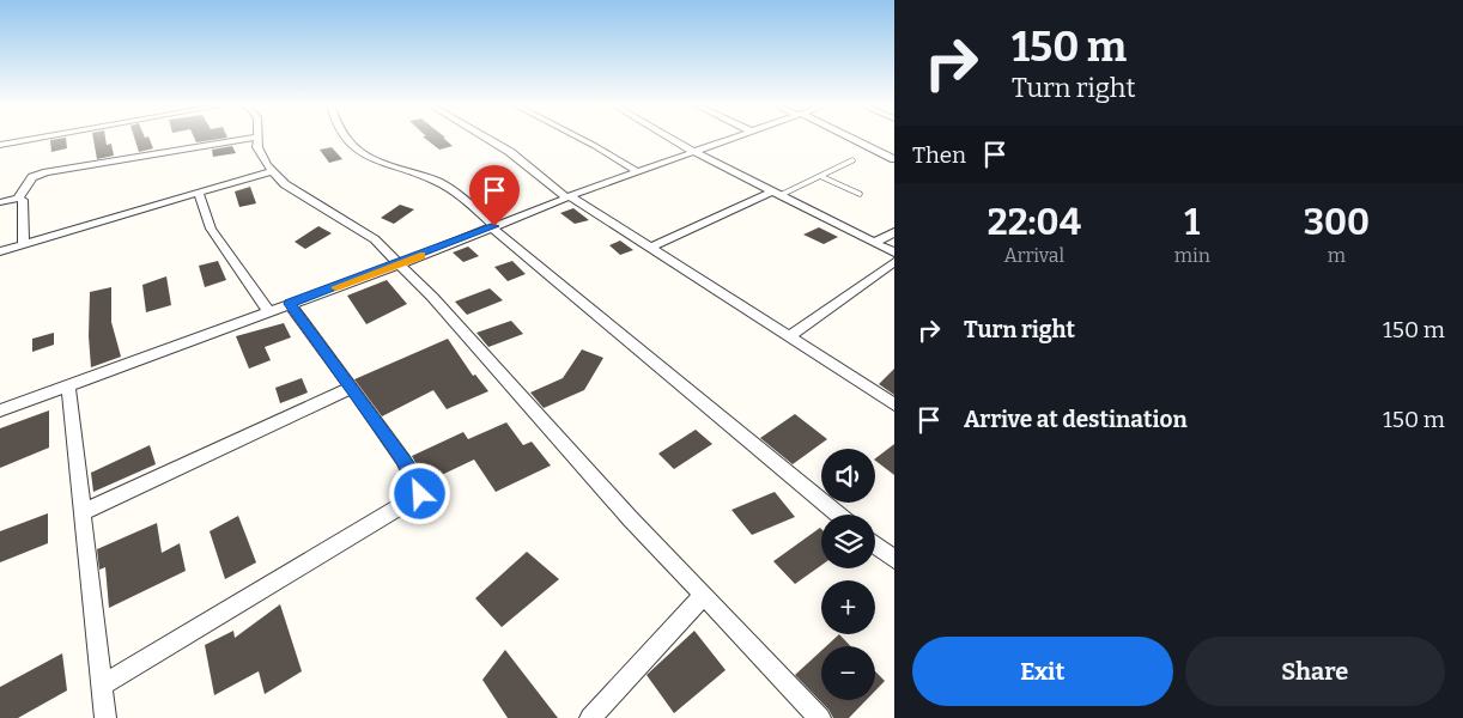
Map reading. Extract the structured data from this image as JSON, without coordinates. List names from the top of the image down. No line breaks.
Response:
{"page":{"turn":["150 m","Turn right"],"then":"Then","eta":["22:04","Arrival","1","min","300","m"],"list":[{"name":"Turn right","value":"150 m"},{"name":"Arrive at destination","value":"150 m"}],"map_buttons":["+","−"],"buttons":["Exit","Share"]}}
